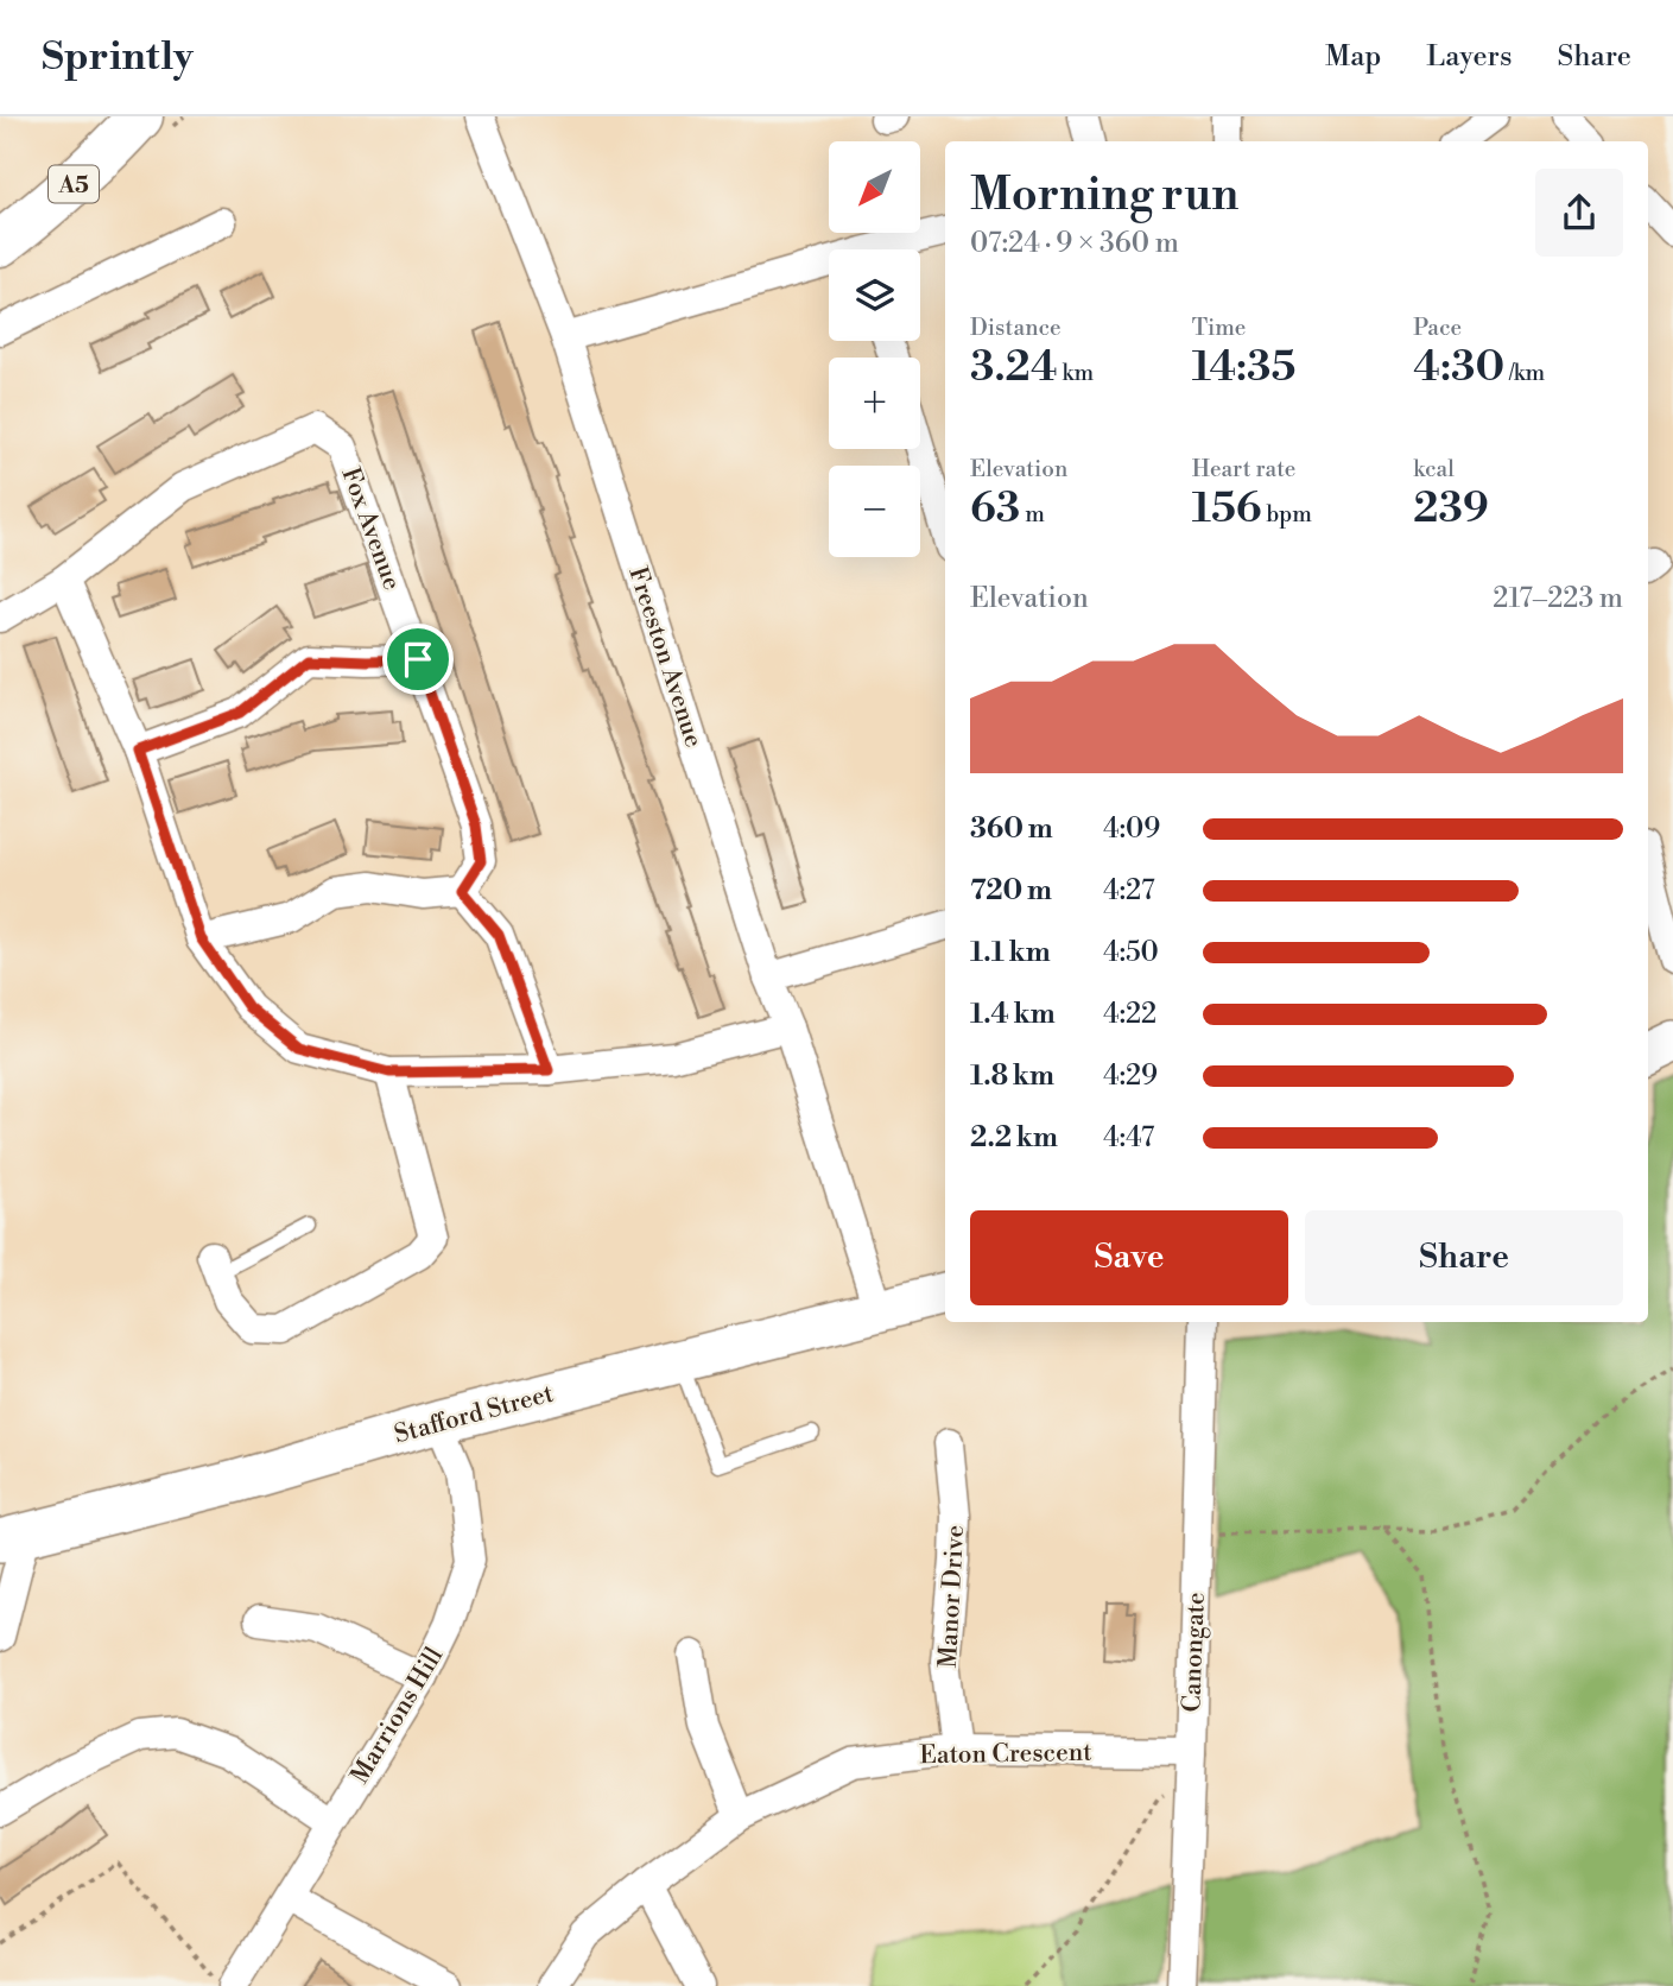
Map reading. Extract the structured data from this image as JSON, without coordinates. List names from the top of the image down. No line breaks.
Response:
{"streets":{"main road":["A5"],"street":["Fox Avenue","Freeston Avenue","Stafford Street","Manor Drive","Canongate","Marrions Hill","Eaton Crescent"]},"crossings":[["Freeston Avenue","Stafford Street"],["Stafford Street","Marrions Hill"],["Manor Drive","Eaton Crescent"],["Canongate","Eaton Crescent"]],"north":"bottom left","page":{"header":"Sprintly","nav":["Map","Layers","Share"],"map_buttons":["+","−"],"heading":["Morning run","07:24 · 9 × 360 m"],"stats":[["Distance","3.24 km"],["Time","14:35"],["Pace","4:30 /km"],["Elevation","63 m"],["Heart rate","156 bpm"],["kcal","239"]],"chart":["Elevation","217–223 m"],"list":[{"name":"360 m","note":"4:09"},{"name":"720 m","note":"4:27"},{"name":"1.1 km","note":"4:50"},{"name":"1.4 km","note":"4:22"},{"name":"1.8 km","note":"4:29"},{"name":"2.2 km","note":"4:47"}],"buttons":["Save","Share"]}}
